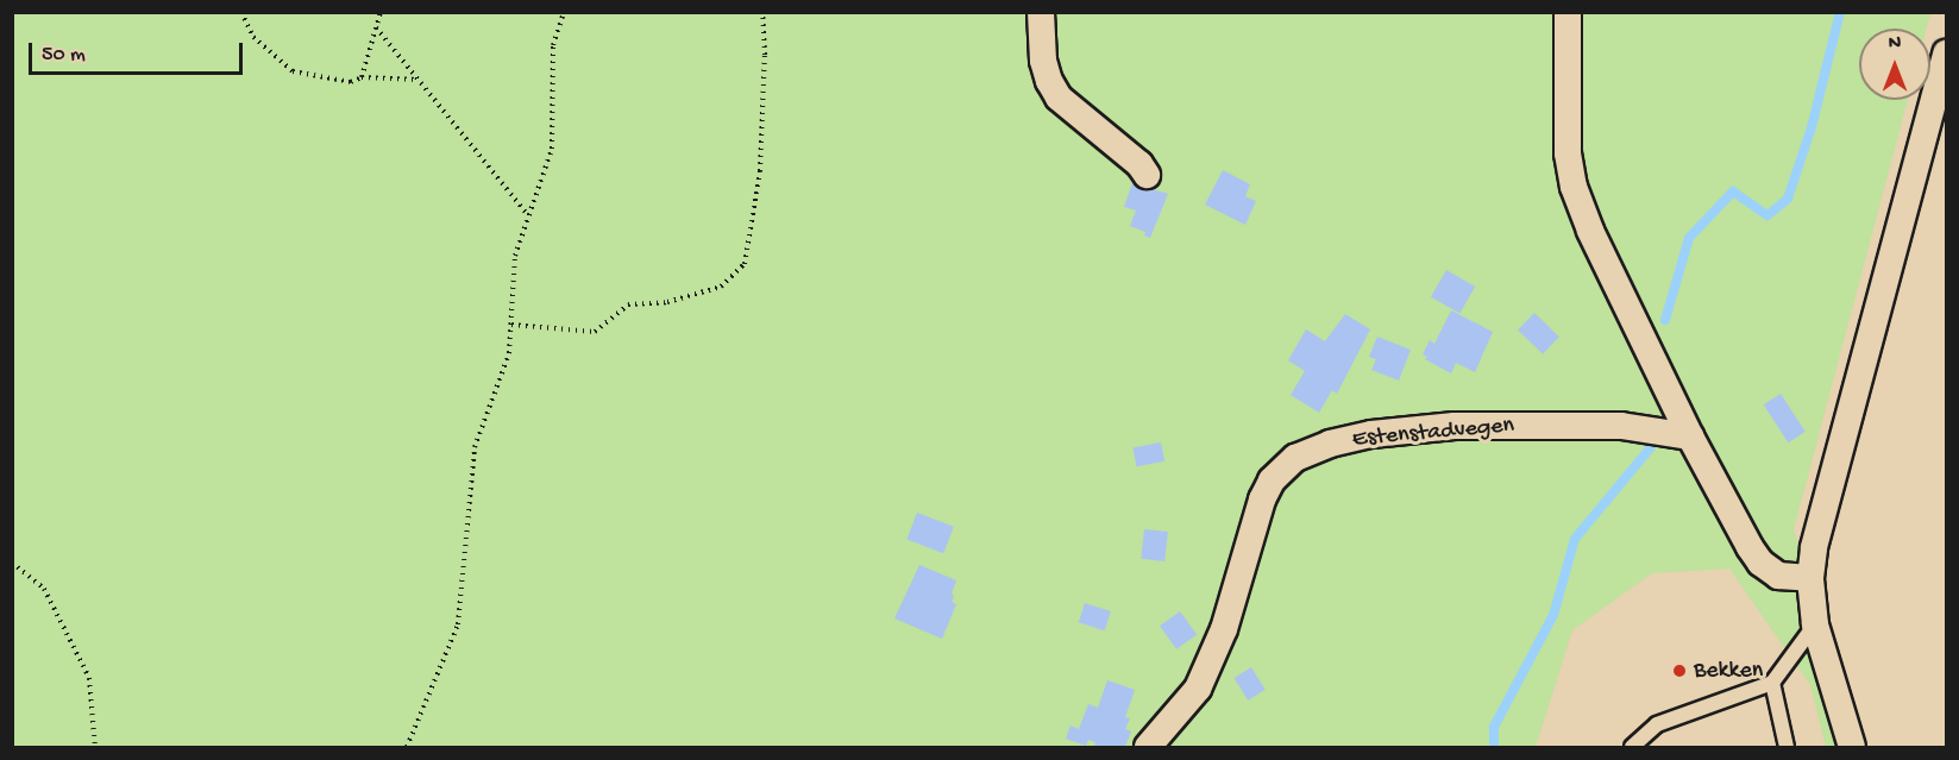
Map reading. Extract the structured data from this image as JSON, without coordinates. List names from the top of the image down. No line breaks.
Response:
{"streets":{"street":["Estenstadvegen"]},"places":["Bekken"],"scale_bar":"50 m","north":"top"}
